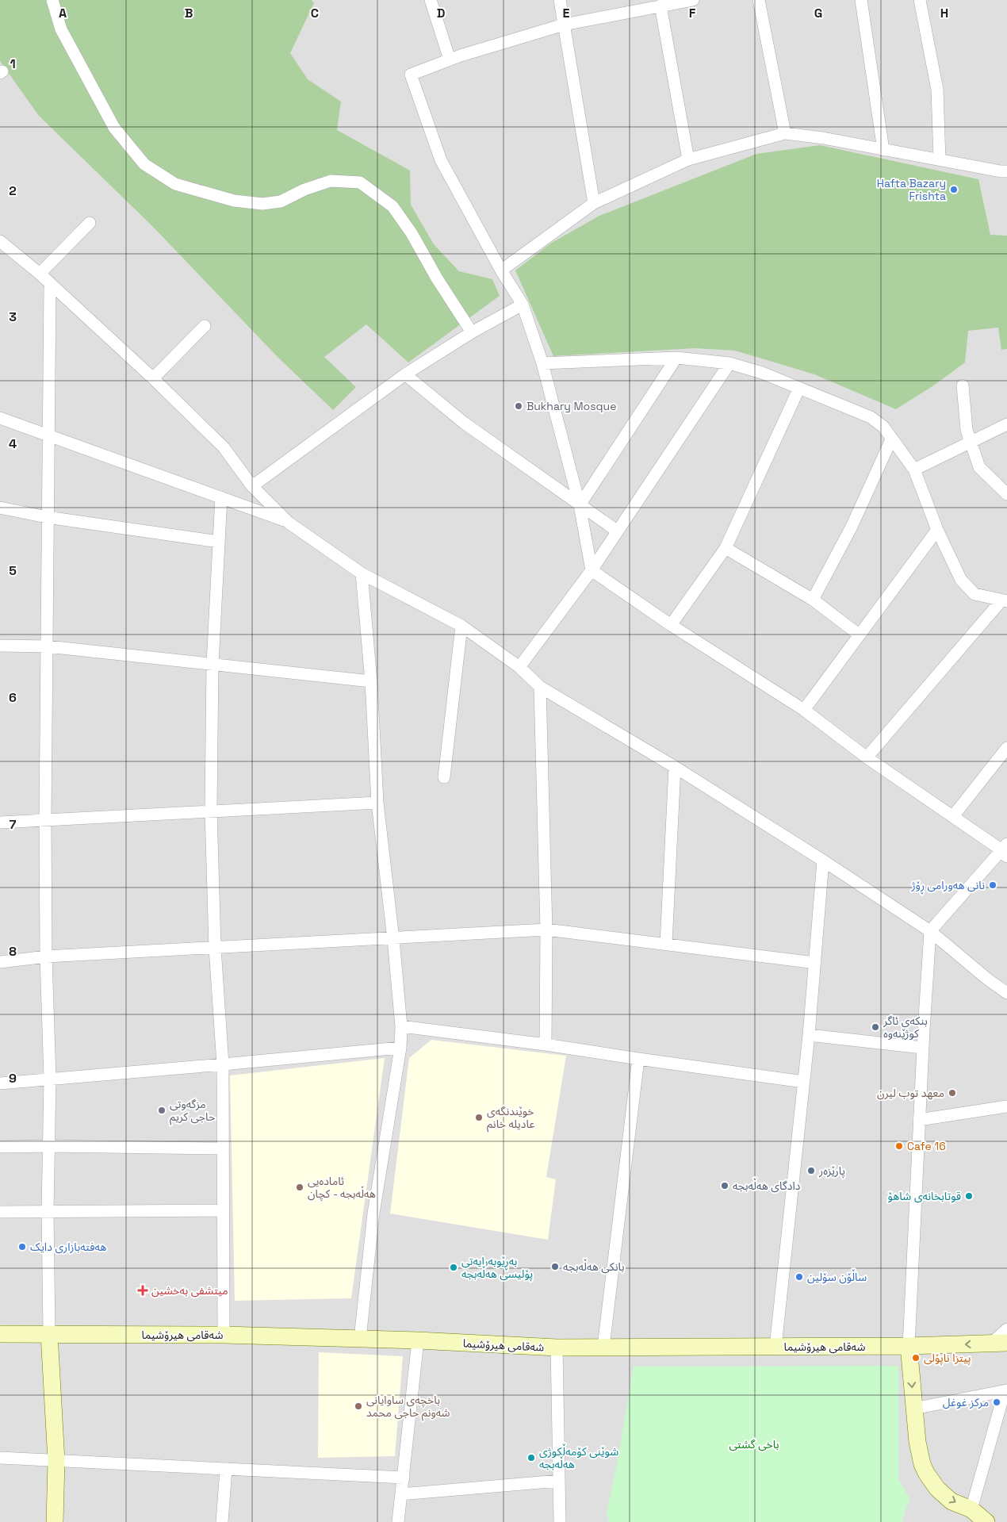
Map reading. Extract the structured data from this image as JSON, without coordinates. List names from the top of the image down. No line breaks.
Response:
{"streets":{"main road":["شەقامی هیرۆشیما"]},"parks":["باخی گشتی"],"places":{"other":["Hafta Bazary Frishta","Bukhary Mosque","نانی هەورامی ڕۆژ","بنکەی ئاگر کوژێنەوە","معهد توب ليرن","مزگە‌وتی حاجی كریم","خوێندنگەی عادیلە خانم","Cafe 16","پارێزەر","دادگای هەڵەبجە","ئامادەیی هەڵەبجە - کچان","قوتابخانەی شاهۆ","هەفتەبازاری دایک","بانکی هەڵەبجە","بەڕێوبەرایەتی پۆلیسی هەڵەبجە","ساڵۆن سۆلین","پیتزا ناپۆلی","مركز غوغل","باخچە‌ی ساوایانی شە‌ونم حاجی محمد","شوێنی کۆمەڵکوژی هەڵەبجە"],"health":["میتشفی بەخشین"]},"grid":{"columns":["A","B","C","D","E","F","G","H"],"rows":["1","2","3","4","5","6","7","8","9"]}}
